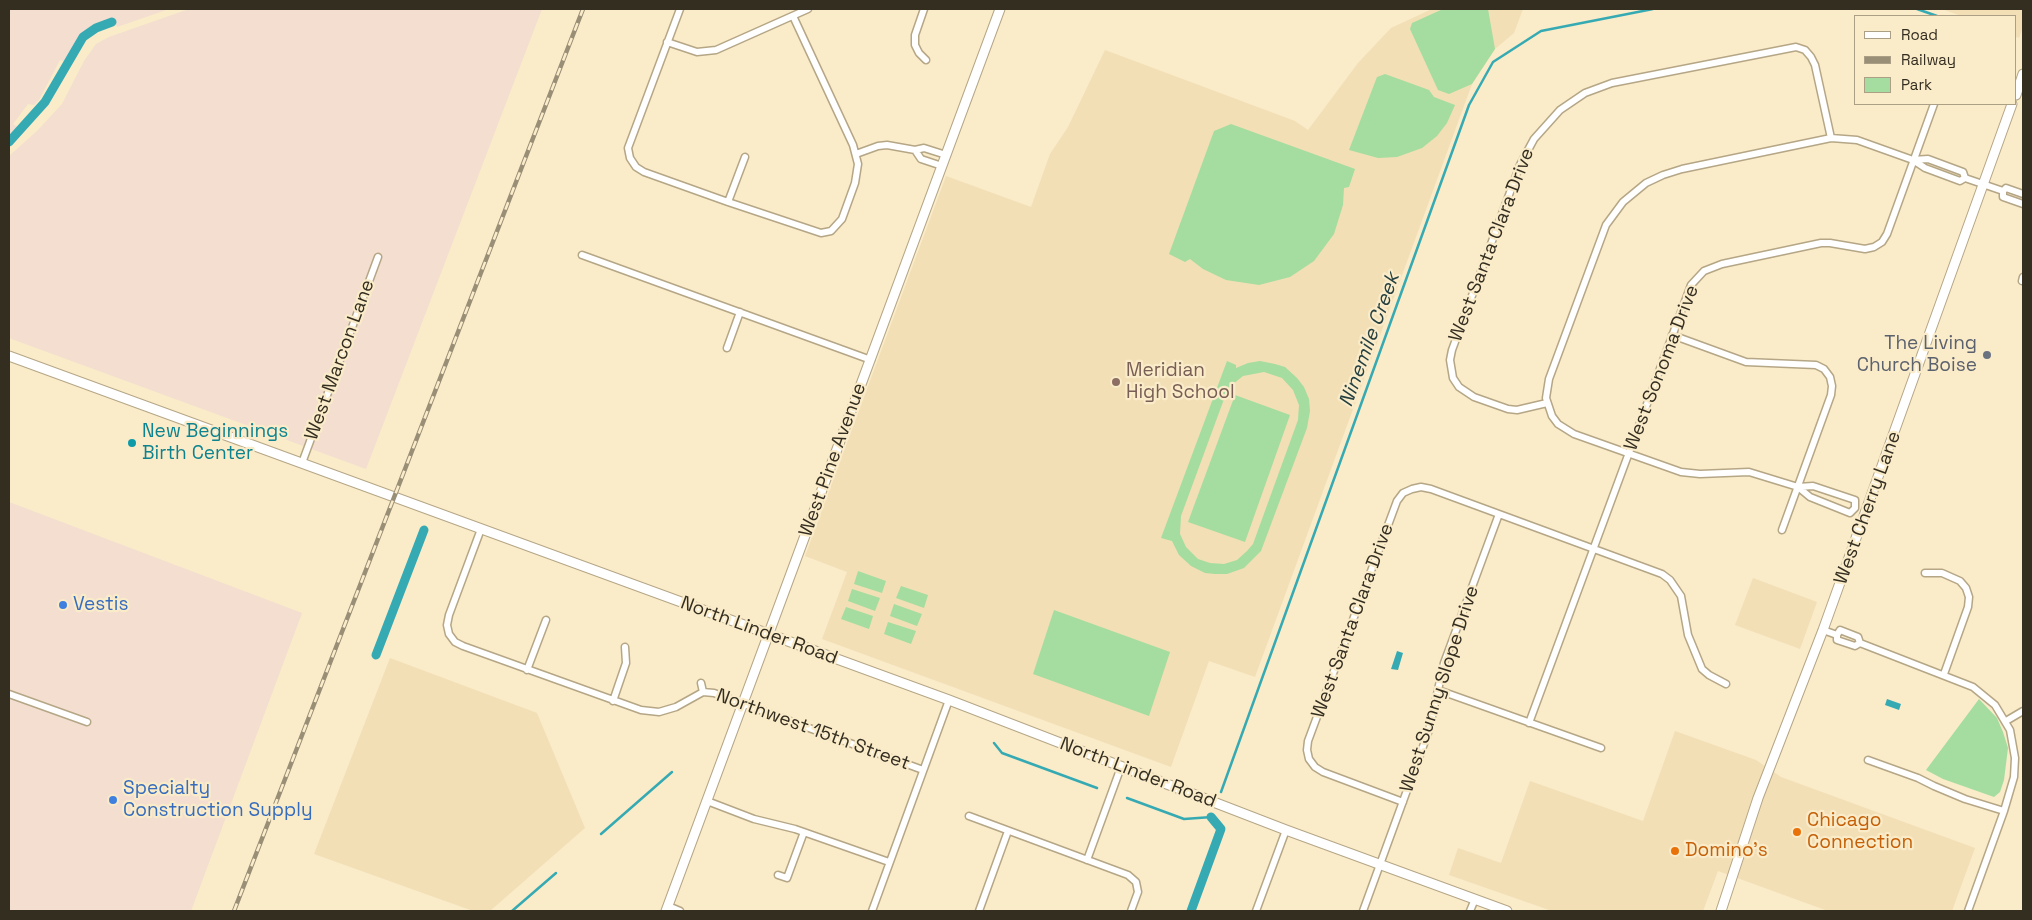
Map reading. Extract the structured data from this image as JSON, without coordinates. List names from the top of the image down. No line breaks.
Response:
{"streets":{"main road":["West Pine Avenue","West Cherry Lane","North Linder Road"],"street":["West Santa Clara Drive","West Marcon Lane","West Sonoma Drive","West Sunny Slope Drive","Northwest 15th Street"]},"crossings":[["West Santa Clara Drive","West Sunny Slope Drive"],["West Marcon Lane","North Linder Road"],["West Pine Avenue","North Linder Road"],["West Pine Avenue","Northwest 15th Street"],["North Linder Road","West Sunny Slope Drive"],["North Linder Road","Northwest 15th Street"]],"water":["Ninemile Creek"],"places":["The Living Church Boise","Meridian High School","New Beginnings Birth Center","Vestis","Specialty Construction Supply","Chicago Connection","Domino's"],"legend":["Road","Railway","Park"]}
